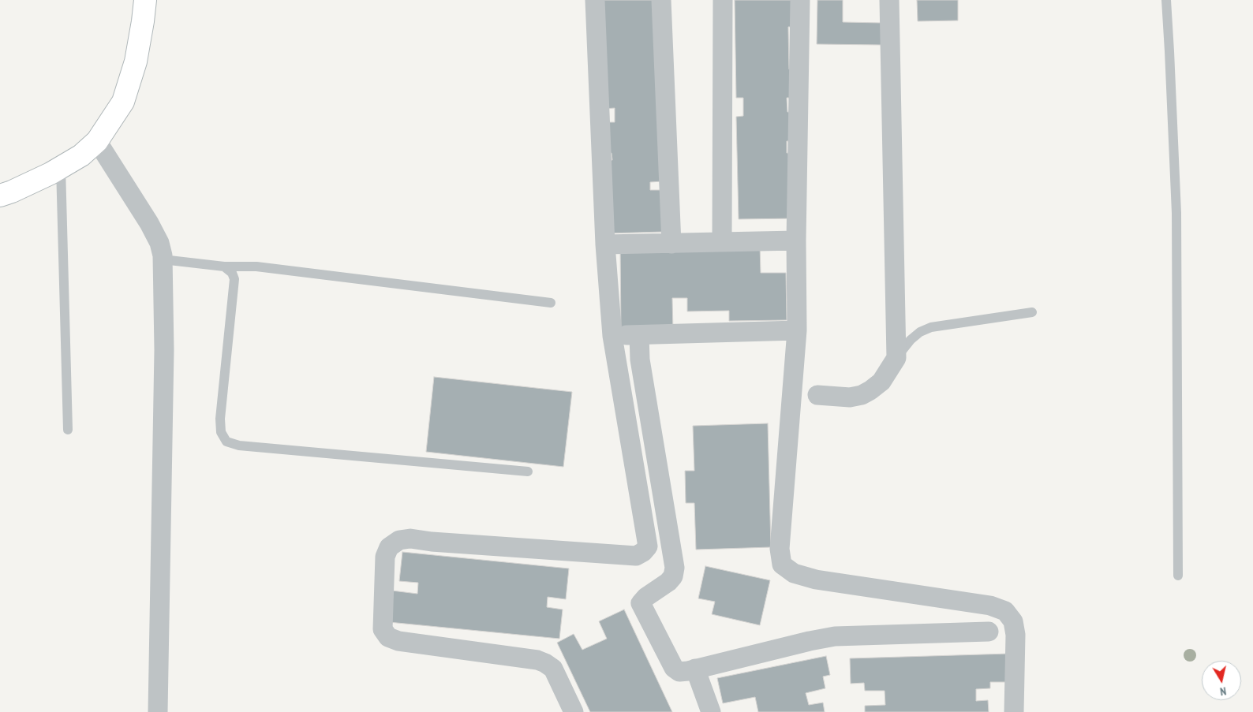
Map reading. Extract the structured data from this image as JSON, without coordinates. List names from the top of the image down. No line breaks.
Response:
{"north":"bottom"}
